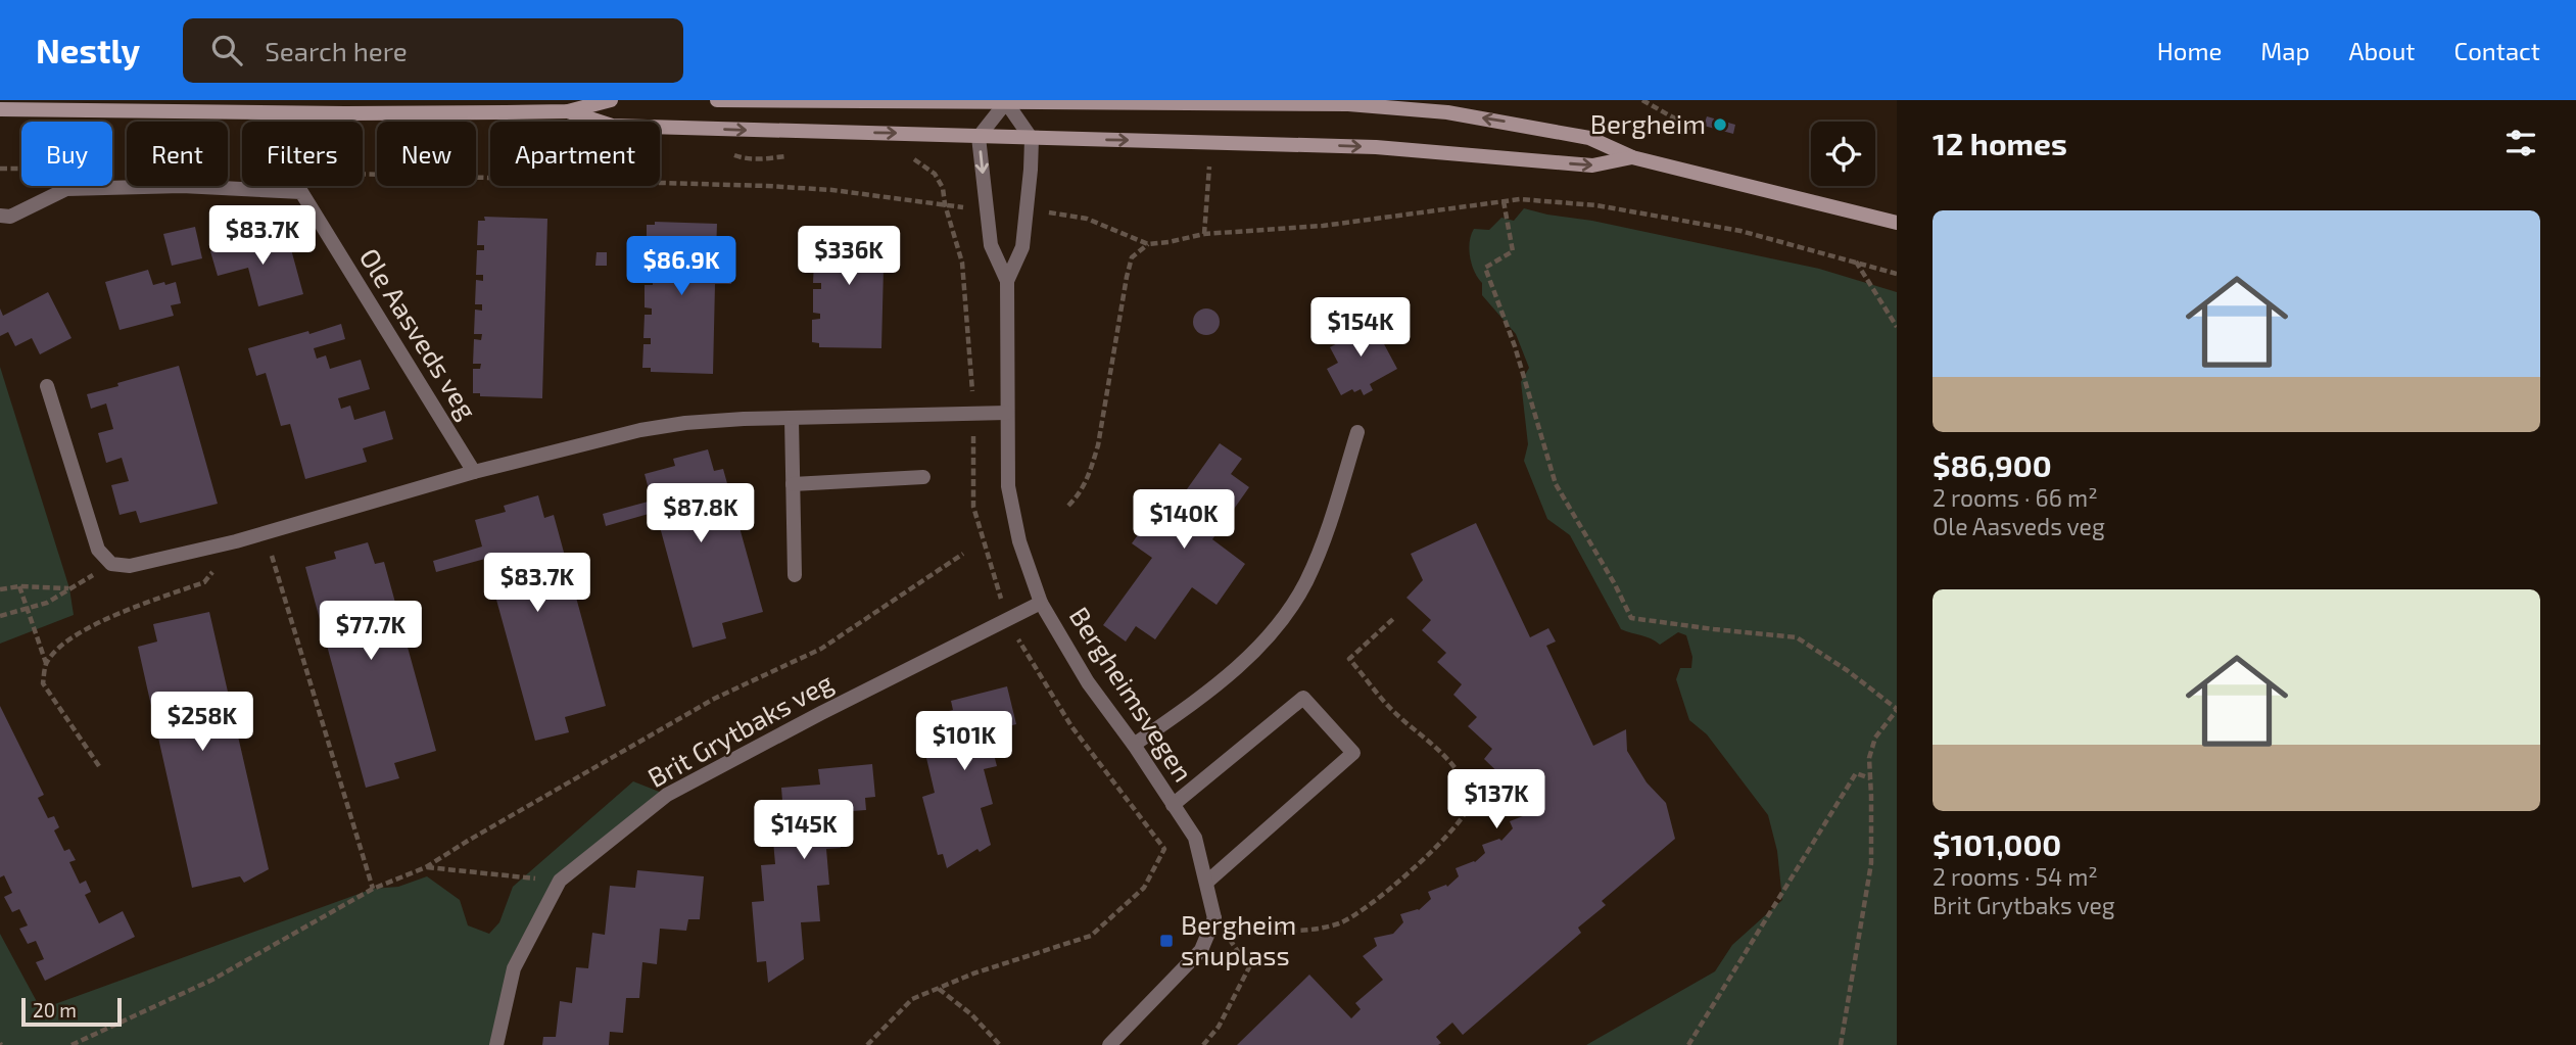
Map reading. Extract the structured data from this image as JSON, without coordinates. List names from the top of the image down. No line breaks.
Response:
{"streets":{"street":["Ole Aasveds veg","Bergheimsvegen","Brit Grytbaks veg"]},"crossings":[["Bergheimsvegen","Brit Grytbaks veg"]],"places":{"other":["Bergheim"],"transit":["Bergheim snuplass"]},"scale_bar":"20 m","page":{"header":"Nestly","search":"Search here","nav":["Home","Map","About","Contact"],"heading":"12 homes","chip":["Buy","Rent","Filters","New","Apartment"],"list":[{"name":"$86,900","note":"2 rooms · 66 m² · Ole Aasveds veg"},{"name":"$101,000","note":"2 rooms · 54 m² · Brit Grytbaks veg"}],"price":["$83.7K","$336K","$86.9K","$154K","$87.8K","$140K","$83.7K","$77.7K","$258K","$101K","$137K","$145K"],"scale":"20 m"}}
